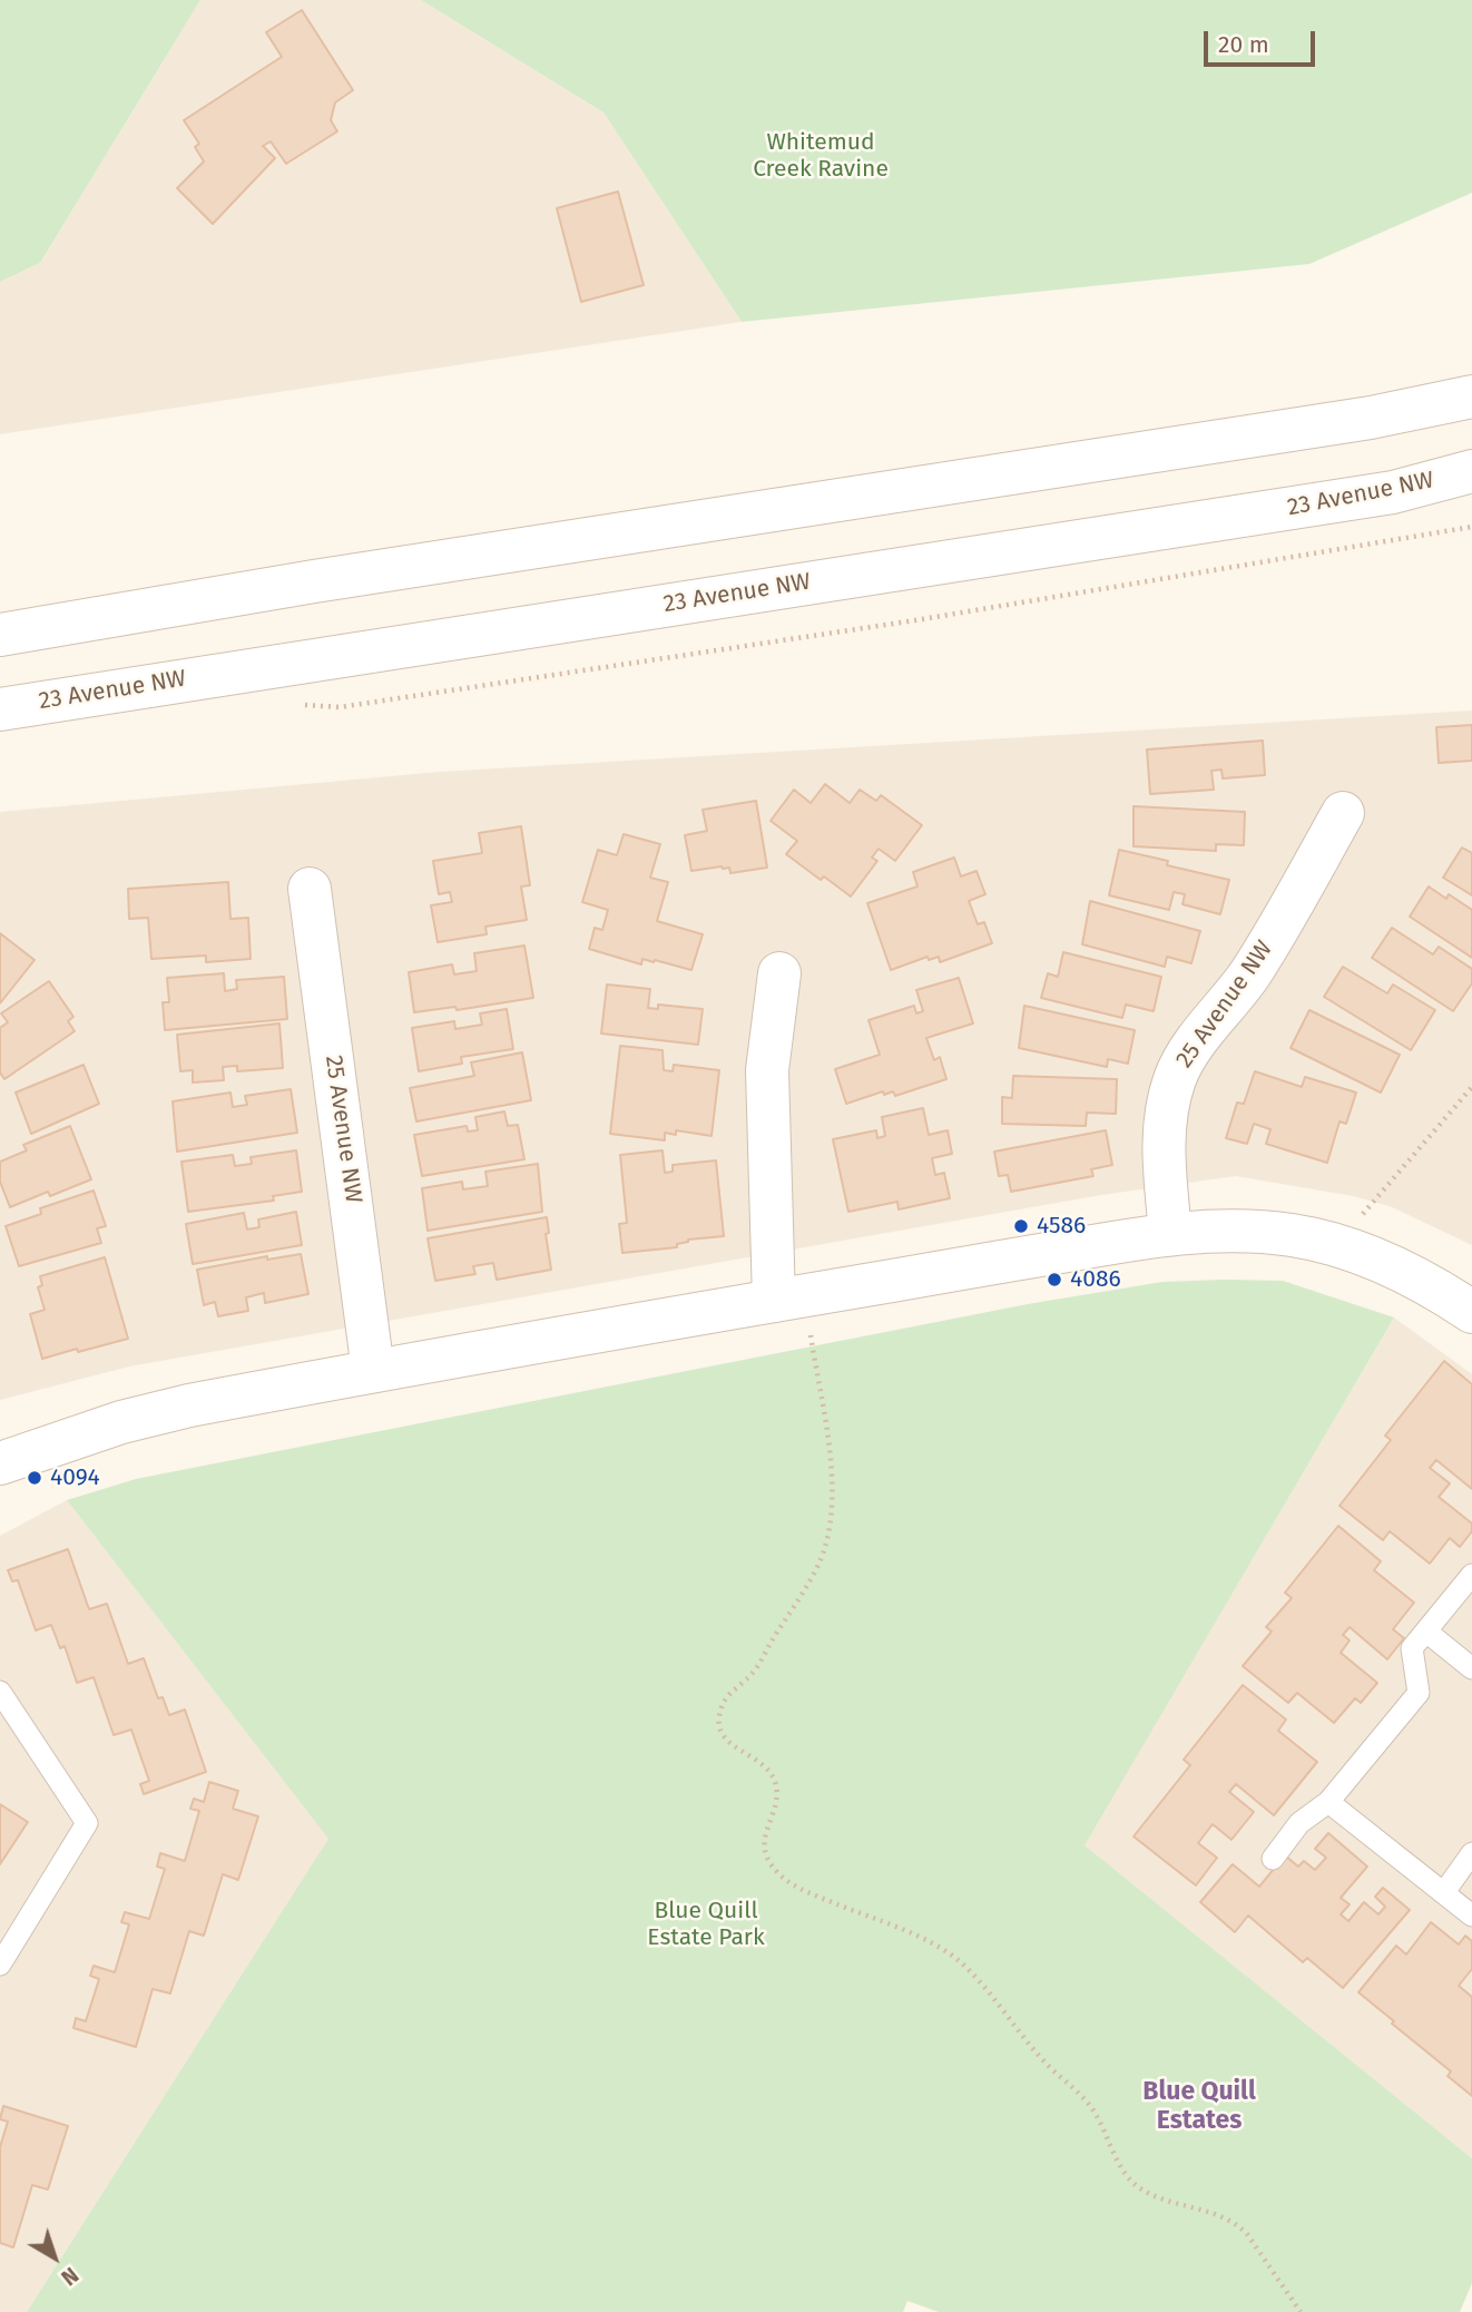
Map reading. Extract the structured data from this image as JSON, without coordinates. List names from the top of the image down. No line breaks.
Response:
{"streets":{"main road":["23 Avenue NW","25 Avenue NW"]},"districts":["Blue Quill Estates"],"parks":["Whitemud Creek Ravine","Blue Quill Estate Park"],"places":["4586","4086","4094"],"scale_bar":"20 m","north":"bottom right"}
